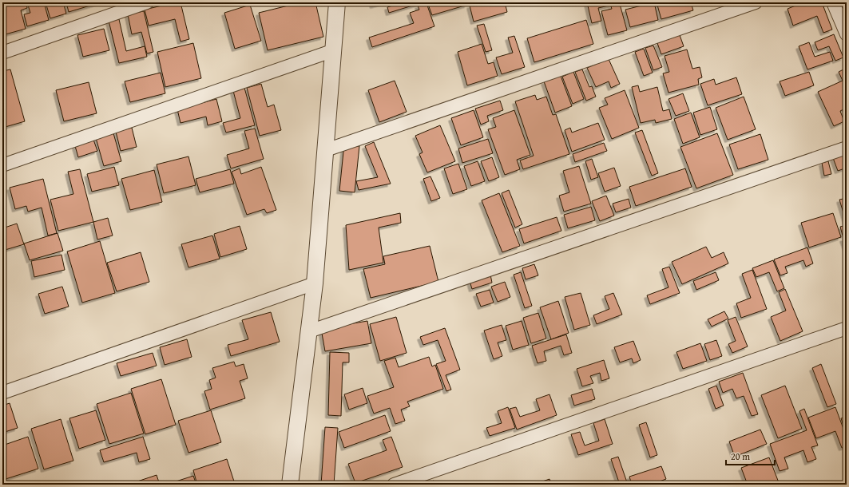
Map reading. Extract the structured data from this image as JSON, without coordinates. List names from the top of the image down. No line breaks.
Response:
{"scale_bar":"20 m"}
